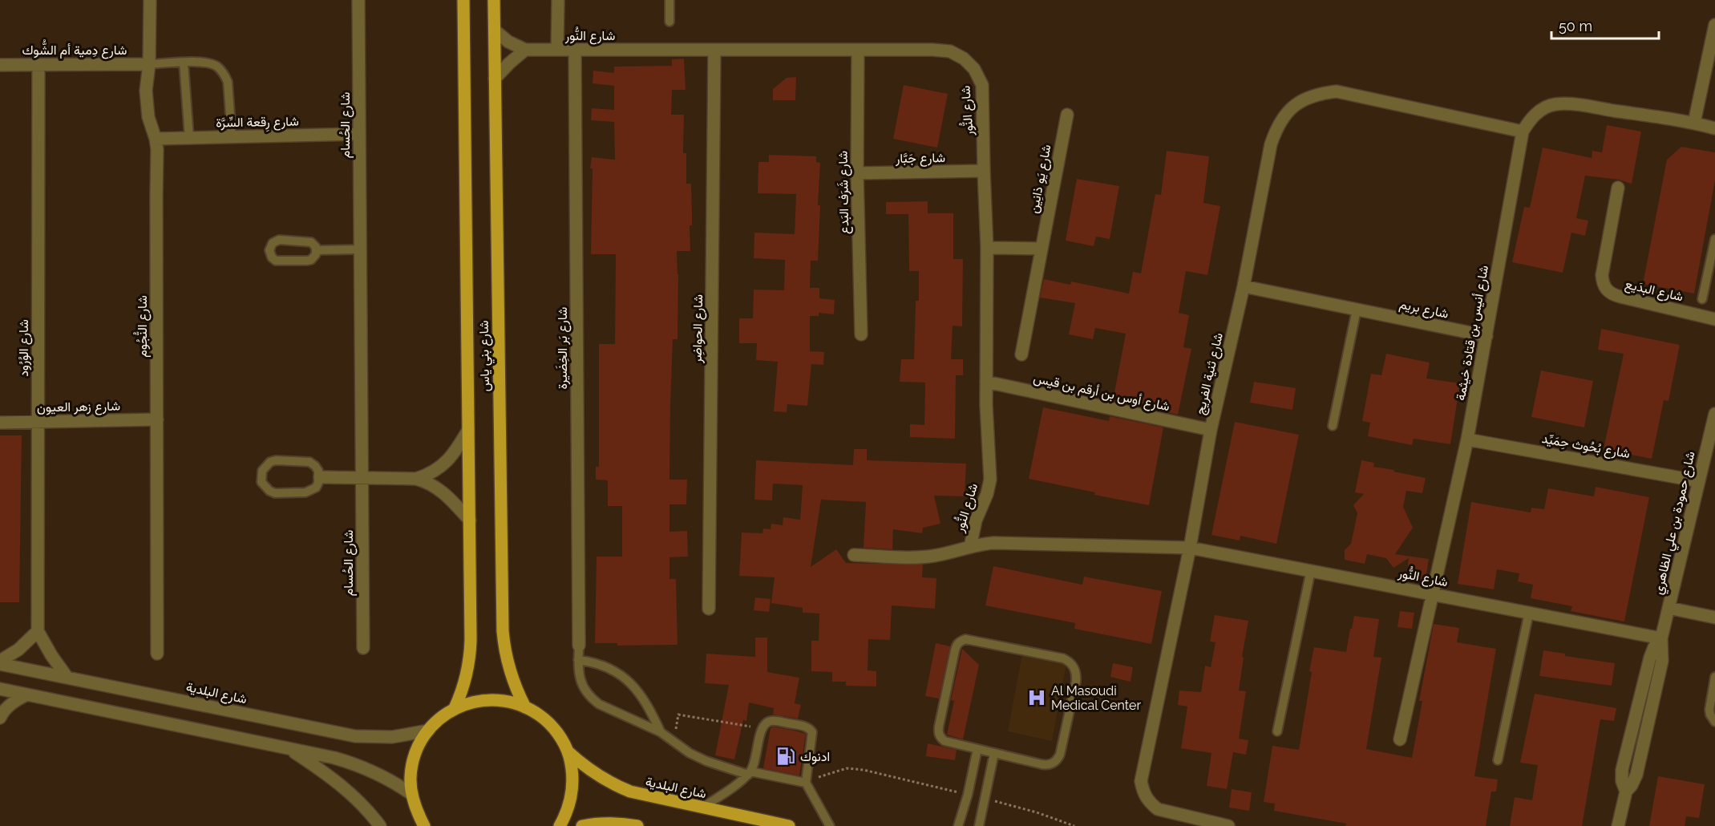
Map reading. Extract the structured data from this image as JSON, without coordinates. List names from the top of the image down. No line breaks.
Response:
{"streets":{"main road":["شارع بني ياس","شارع البلدية"],"street":["شارع النُّور","شارع دِمية أم الشُّوك","شارع رِقعة السِّرَّة","شارع الحُسام","شارع جَبَّار","شارع يَو ذانِين","شارع شَرَف البَدع","شارع البدَيع","شارع بريم","شارع النُّجُوم","شارع الحواضِر","شارع أنيس بن قتادة خيثمة","شارع الوُرُود","شارع بَر الخِضَيرة","شارع ثنية الفريج","شارع أوس بن أرقم بن قيس","شارع زهر العيون","شارع بُحُوث حِمَيِّد","شارع حمودة بن علي الظاهري"]},"crossings":[["شارع النُّور","شارع جَبَّار"],["شارع النُّور","شارع شَرَف البَدع"],["شارع النُّور","شارع الحواضِر"],["شارع النُّور","شارع أنيس بن قتادة خيثمة"],["شارع النُّور","شارع بَر الخِضَيرة"],["شارع النُّور","شارع بني ياس"],["شارع النُّور","شارع ثنية الفريج"],["شارع النُّور","شارع أوس بن أرقم بن قيس"],["شارع النُّور","شارع حمودة بن علي الظاهري"],["شارع دِمية أم الشُّوك","شارع النُّجُوم"],["شارع دِمية أم الشُّوك","شارع الوُرُود"],["شارع رِقعة السِّرَّة","شارع الحُسام"],["شارع رِقعة السِّرَّة","شارع النُّجُوم"],["شارع جَبَّار","شارع شَرَف البَدع"],["شارع بريم","شارع أنيس بن قتادة خيثمة"],["شارع بريم","شارع ثنية الفريج"],["شارع النُّجُوم","شارع زهر العيون"],["شارع أنيس بن قتادة خيثمة","شارع ثنية الفريج"],["شارع أنيس بن قتادة خيثمة","شارع بُحُوث حِمَيِّد"],["شارع الوُرُود","شارع زهر العيون"],["شارع الوُرُود","شارع البلدية"],["شارع ثنية الفريج","شارع أوس بن أرقم بن قيس"],["شارع بُحُوث حِمَيِّد","شارع حمودة بن علي الظاهري"]],"places":{"hospital":["Al Masoudi Medical Center"],"fuel station":["ادنوك"]},"scale_bar":"50 m"}
